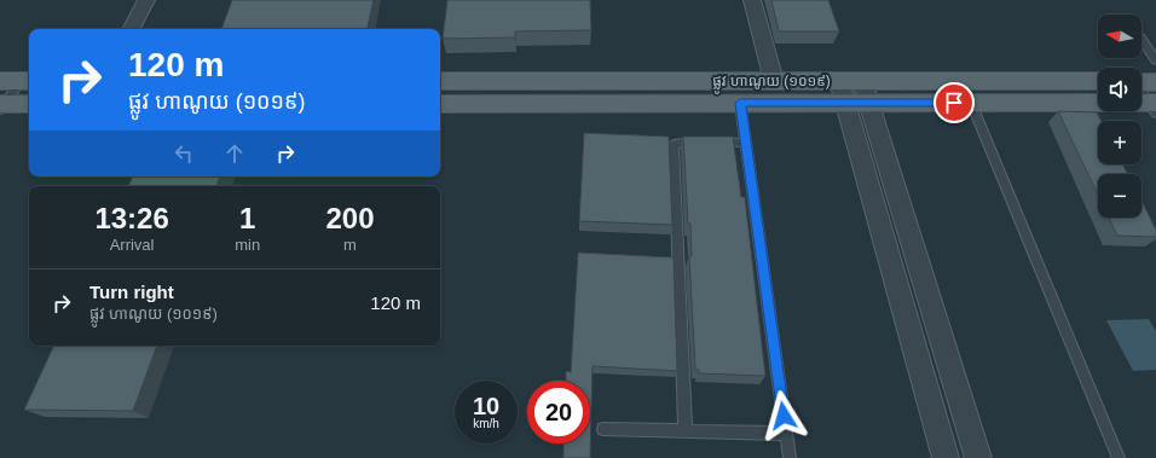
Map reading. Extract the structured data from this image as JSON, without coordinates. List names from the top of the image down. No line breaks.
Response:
{"streets":{"main road":["ផ្លូវ ហាណូយ (១០១៩)"]},"north":"left","page":{"map_buttons":["+","−"],"turn":["120 m","ផ្លូវ ហាណូយ (១០១៩)"],"eta":["13:26","Arrival","1","min","200","m"],"list":[{"name":"Turn right","note":"ផ្លូវ ហាណូយ (១០១៩)","value":"120 m"}],"speed":"10 km/h","limit":"20"}}
